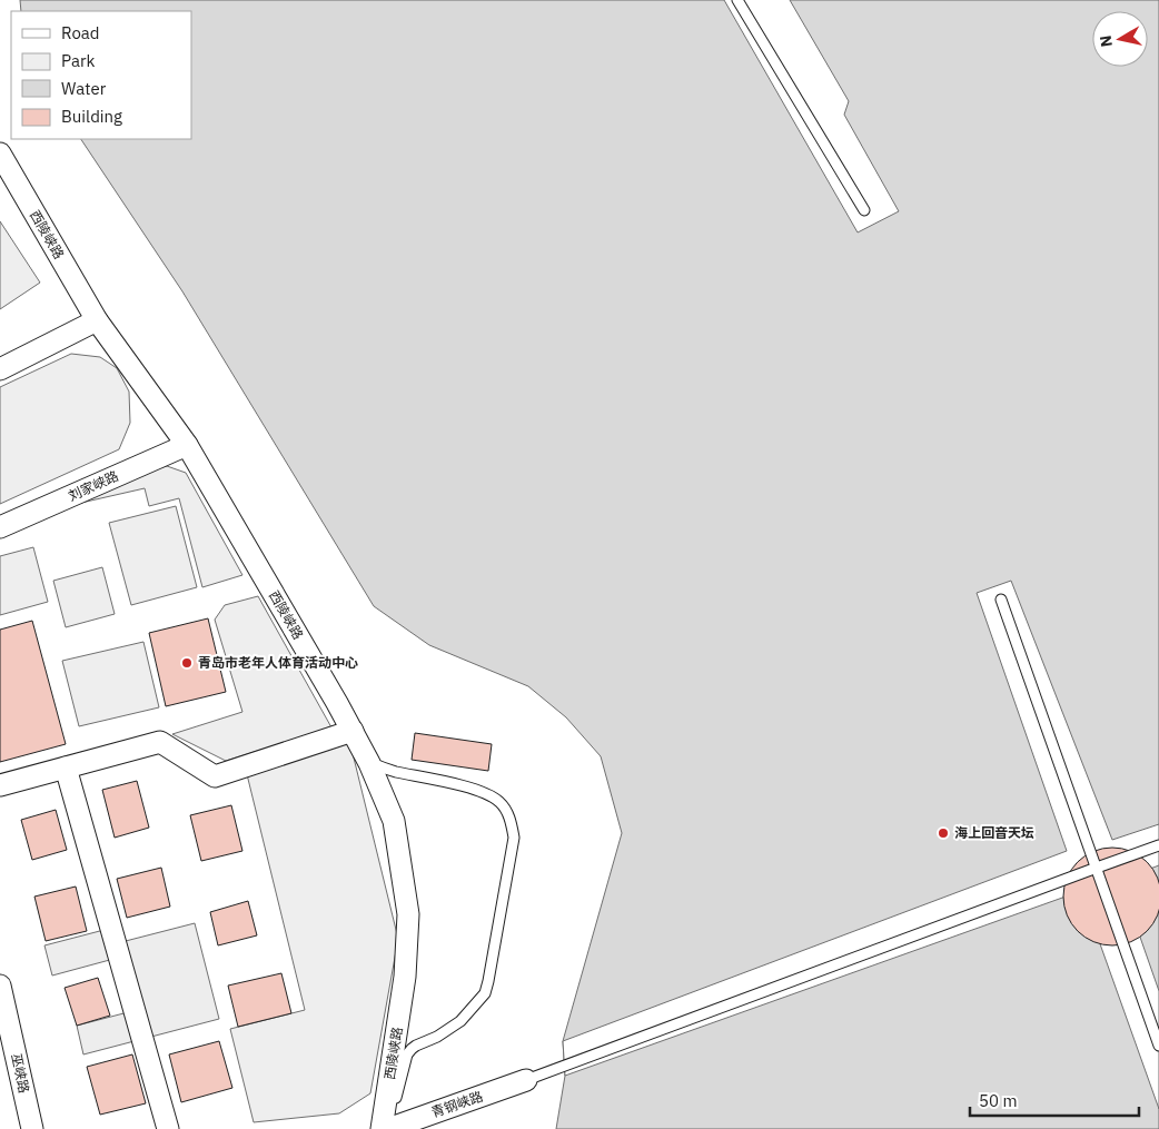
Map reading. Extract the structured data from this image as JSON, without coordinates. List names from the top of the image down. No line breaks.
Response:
{"streets":{"street":["西陵峡路","刘家峡路","巫峡路","青钢峡路"]},"crossings":[["西陵峡路","刘家峡路"]],"places":["青岛市老年人体育活动中心","海上回音天坛"],"legend":["Road","Park","Water","Building"],"scale_bar":"50 m","north":"left"}
